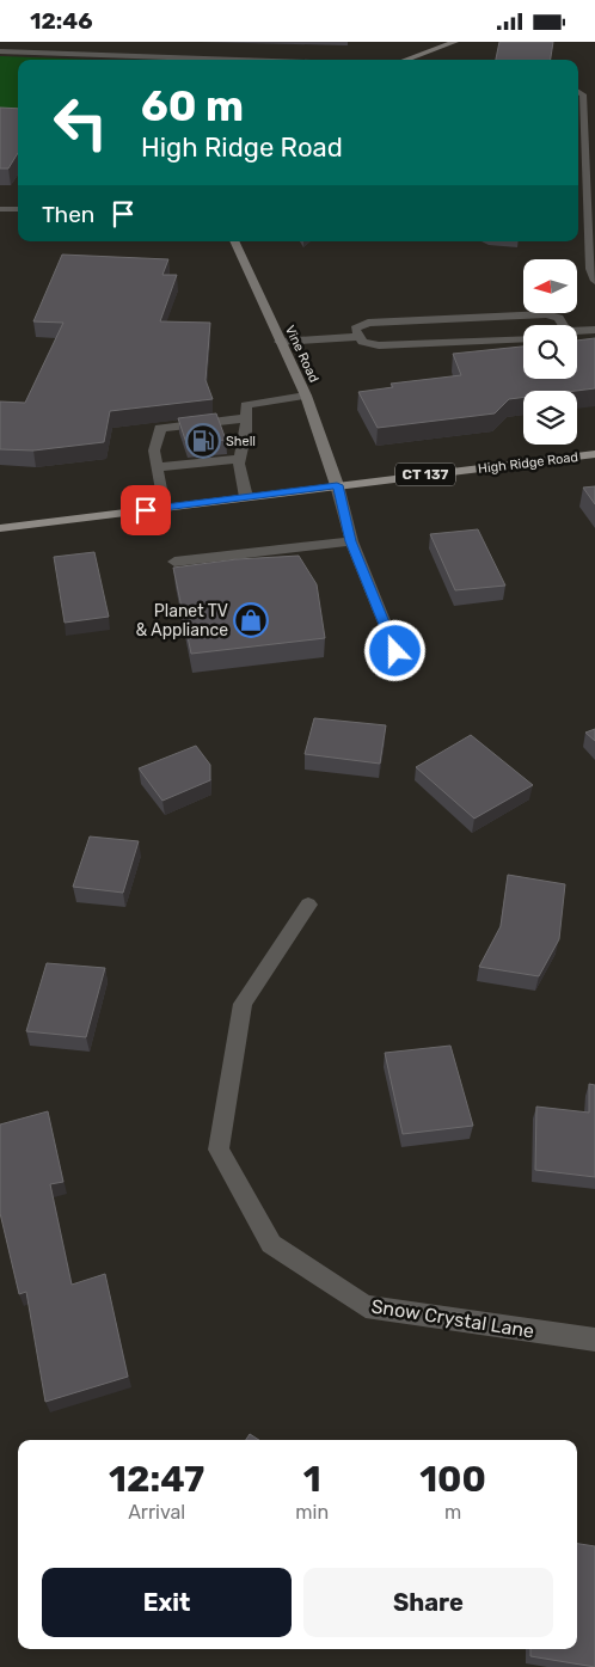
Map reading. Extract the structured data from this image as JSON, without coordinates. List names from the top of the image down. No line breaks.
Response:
{"streets":{"main road":["High Ridge Road","CT 137"],"street":["Vine Road","Snow Crystal Lane"]},"crossings":[["Vine Road","High Ridge Road"]],"places":{"fuel station":["Shell"],"shop":["Planet TV & Appliance"]},"north":"left","page":{"status":"12:46","turn":["60 m","High Ridge Road"],"then":"Then","eta":["12:47","Arrival","1","min","100","m"],"buttons":["Exit","Share"]}}
